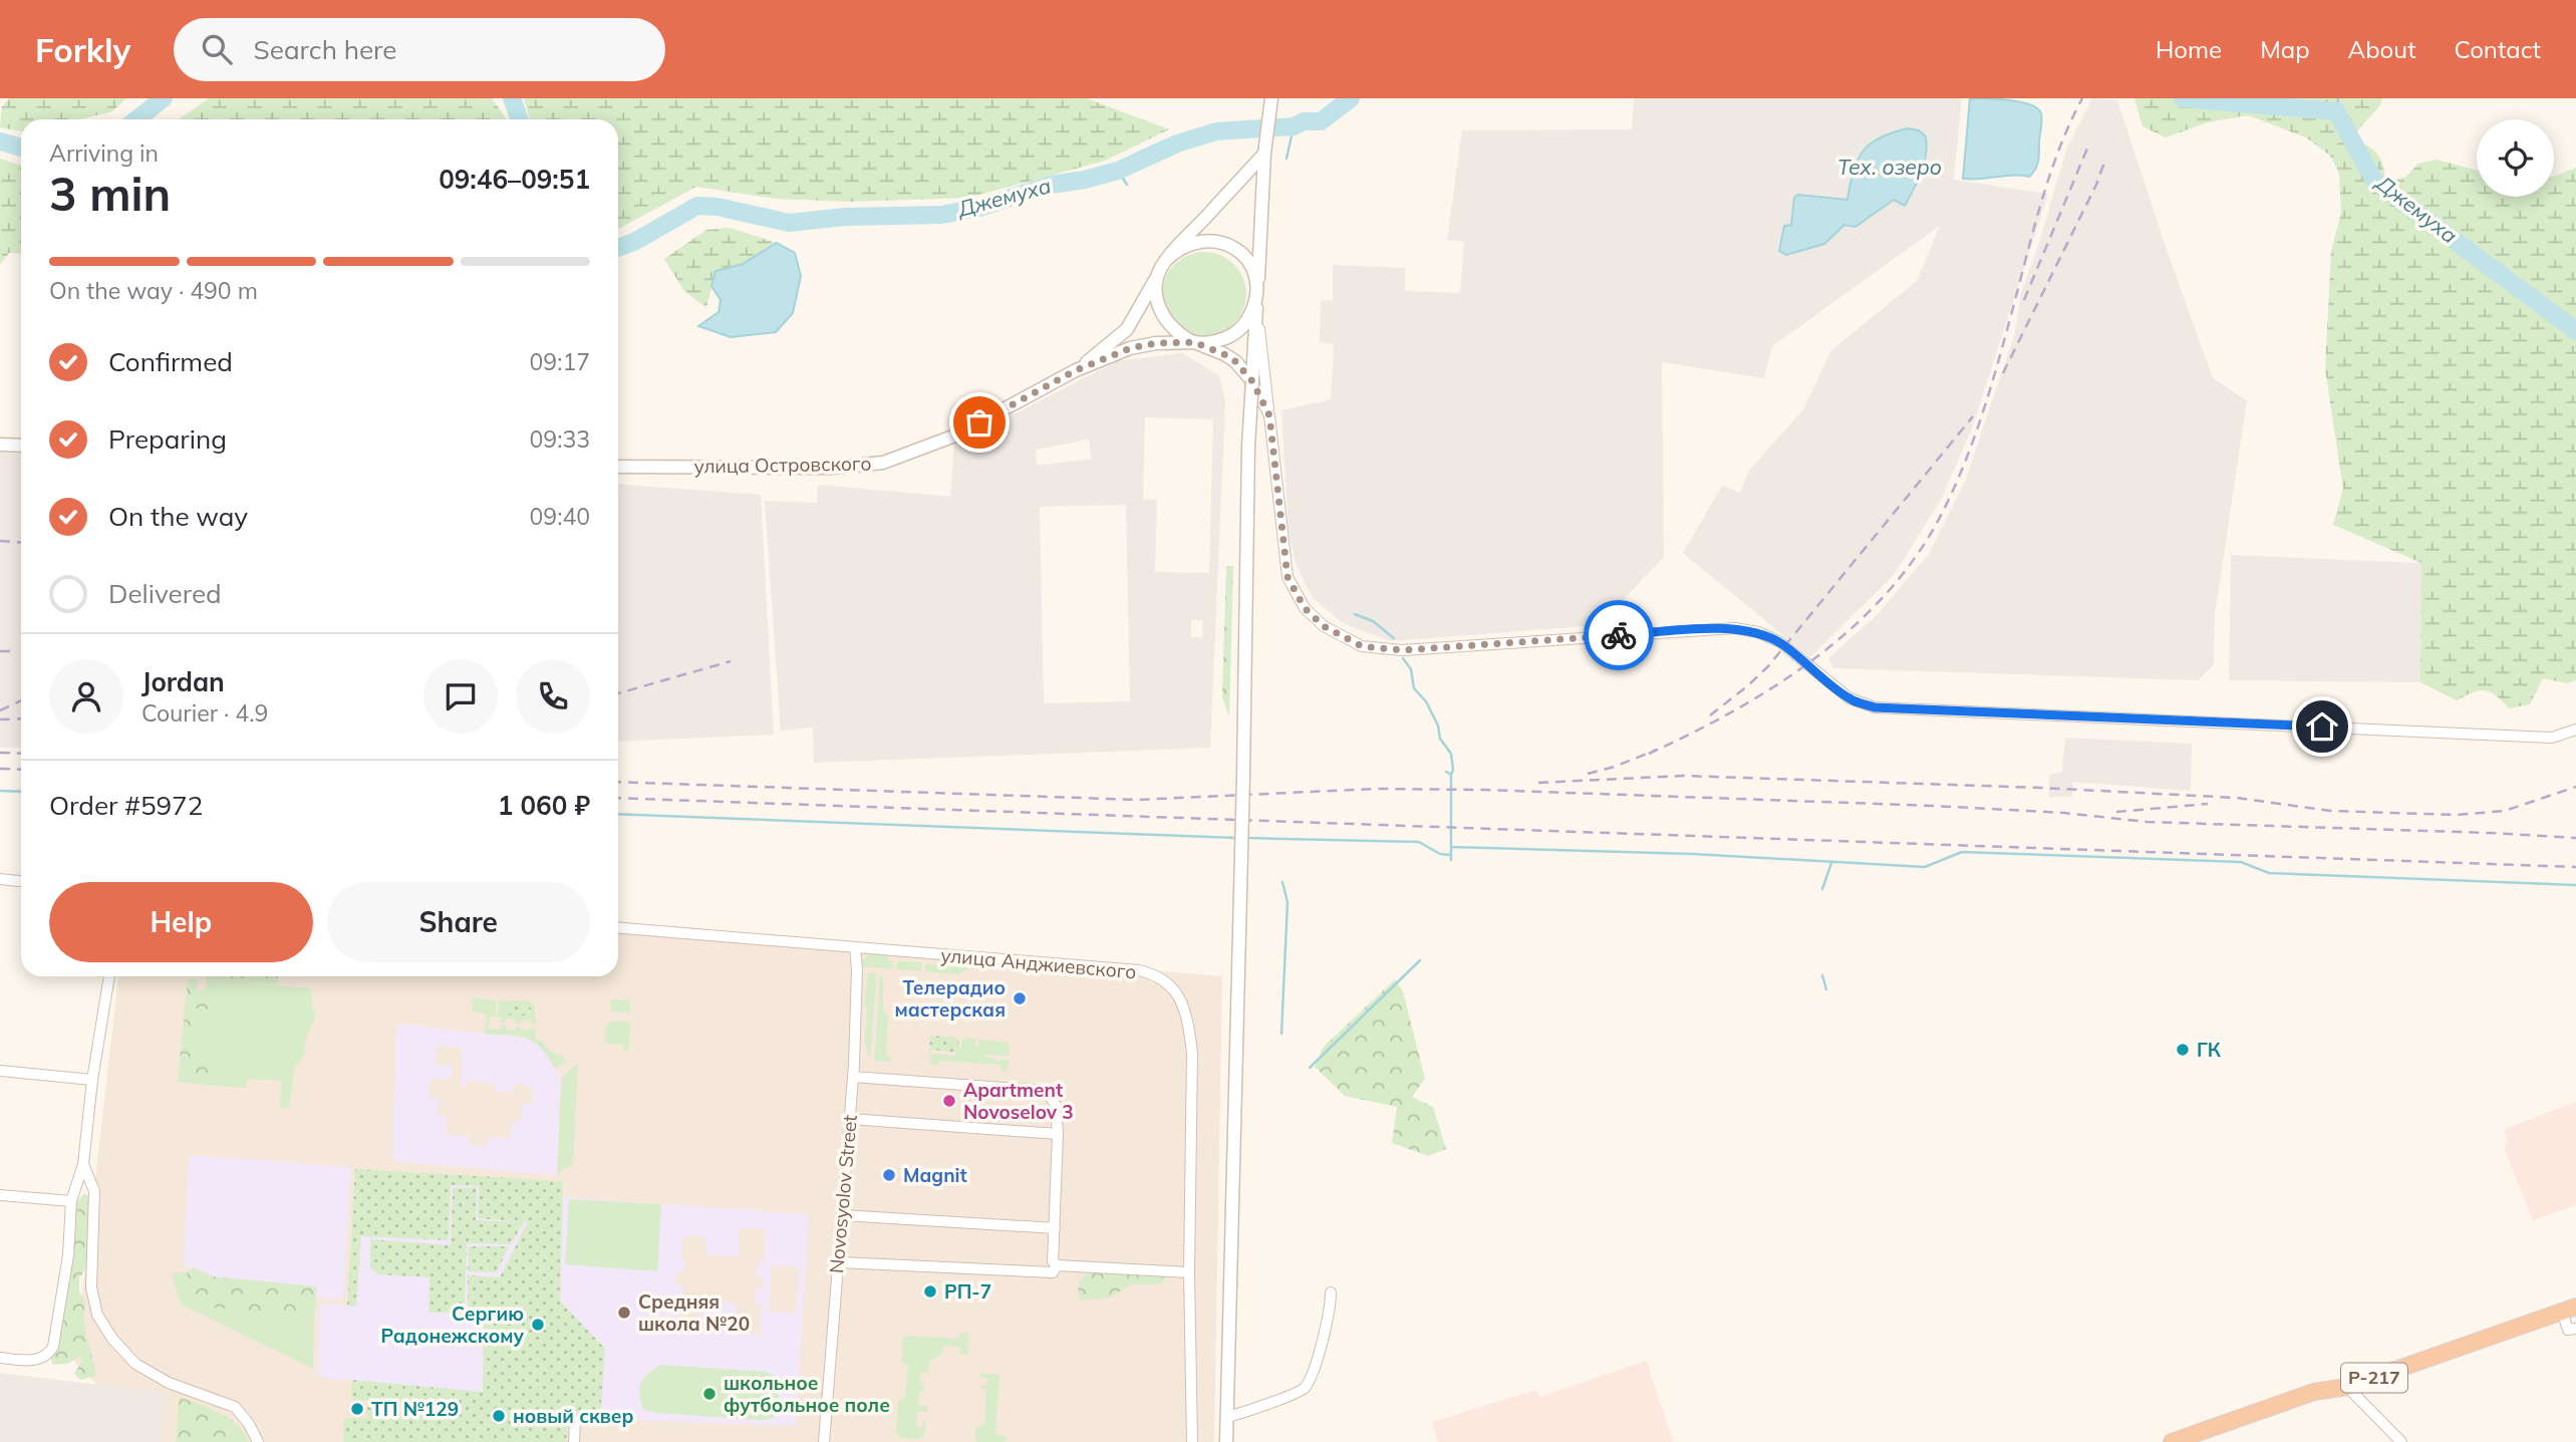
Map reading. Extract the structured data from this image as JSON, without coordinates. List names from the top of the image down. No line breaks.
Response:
{"streets":{"highway":["Р-217"],"street":["улица Островского","улица Анджиевского","Novosyolov Street"]},"crossings":[["улица Анджиевского","Novosyolov Street"]],"water":["Тех. озеро","Джемуха"],"places":["Телерадио мастерская","ГК","Apartment Novoselov 3","Magnit","РП-7","Средняя школа №20","Сергию Радонежскому","школьное футбольное поле","ТП №129","новый сквер"],"page":{"header":"Forkly","search":"Search here","nav":["Home","Map","About","Contact"],"heading":["3 min","Arriving in","09:46–09:51"],"panel":["Jordan","Courier · 4.9","Order #5972","1 060 ₽"],"bar":"On the way · 490 m","list":[["Confirmed","09:17"],["Preparing","09:33"],["On the way","09:40"],"Delivered"],"buttons":["Help","Share"]}}
